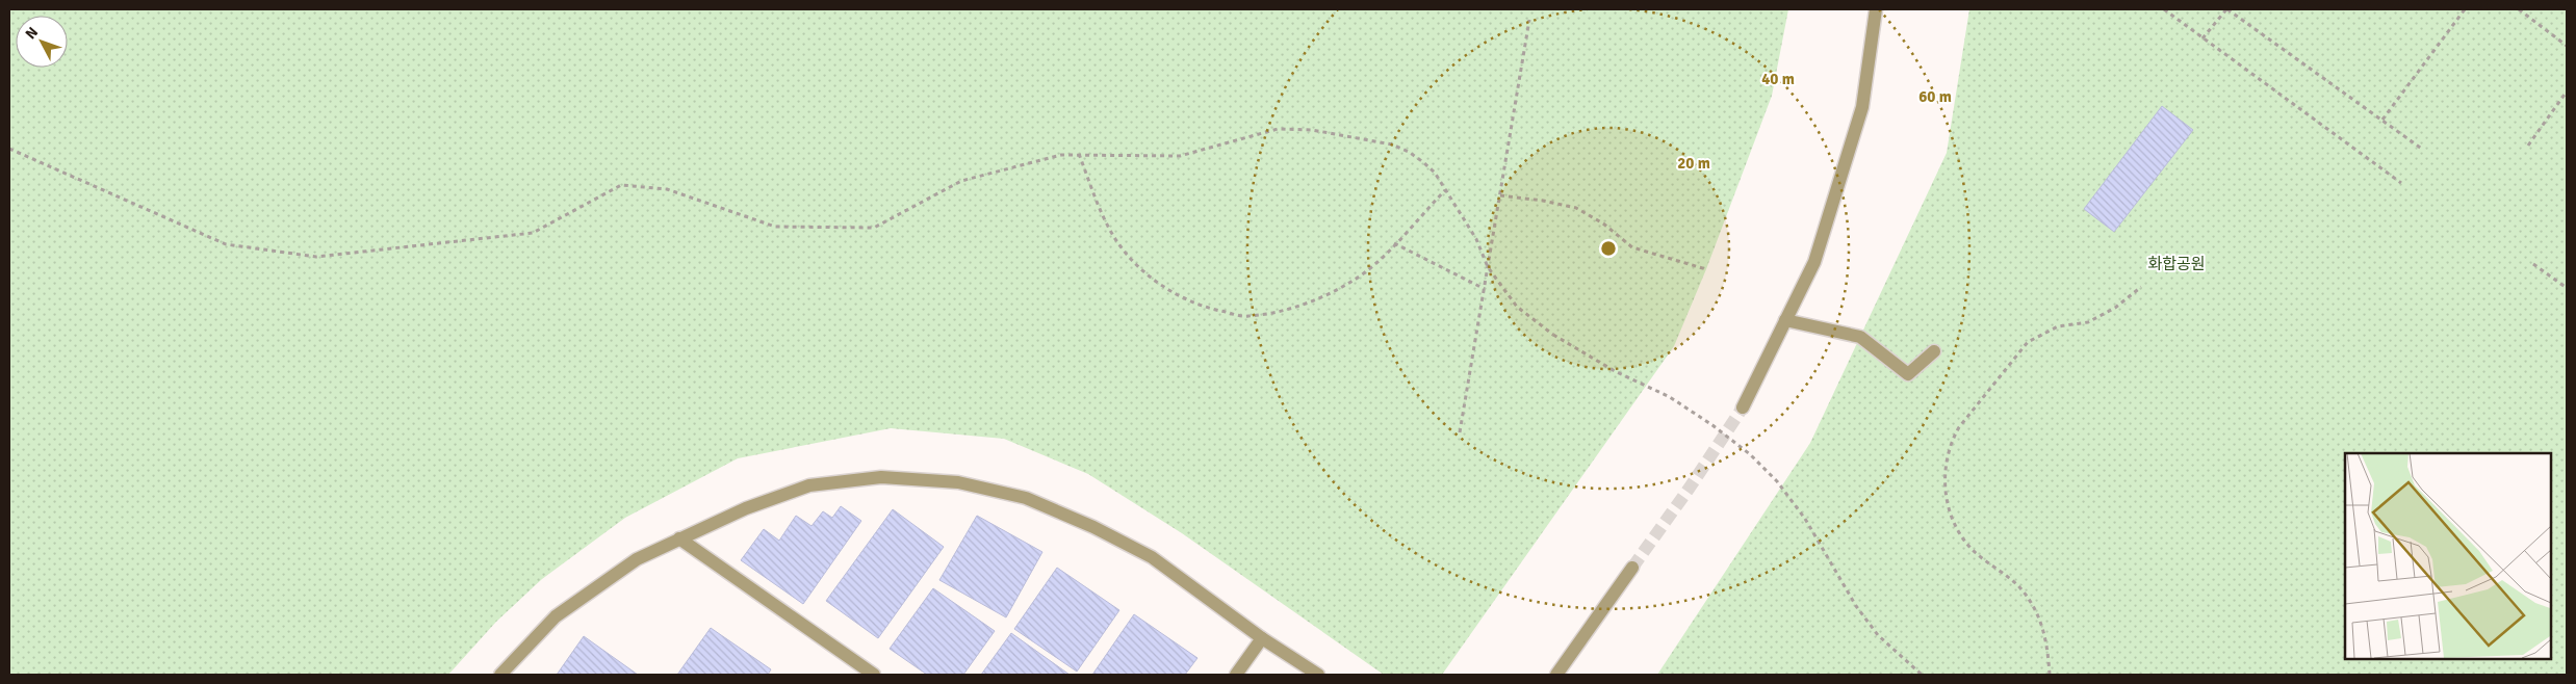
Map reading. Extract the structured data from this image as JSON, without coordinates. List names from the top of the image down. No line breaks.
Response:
{"parks":["화합공원"],"north":"top left","rings":["40 m","60 m","20 m"]}
